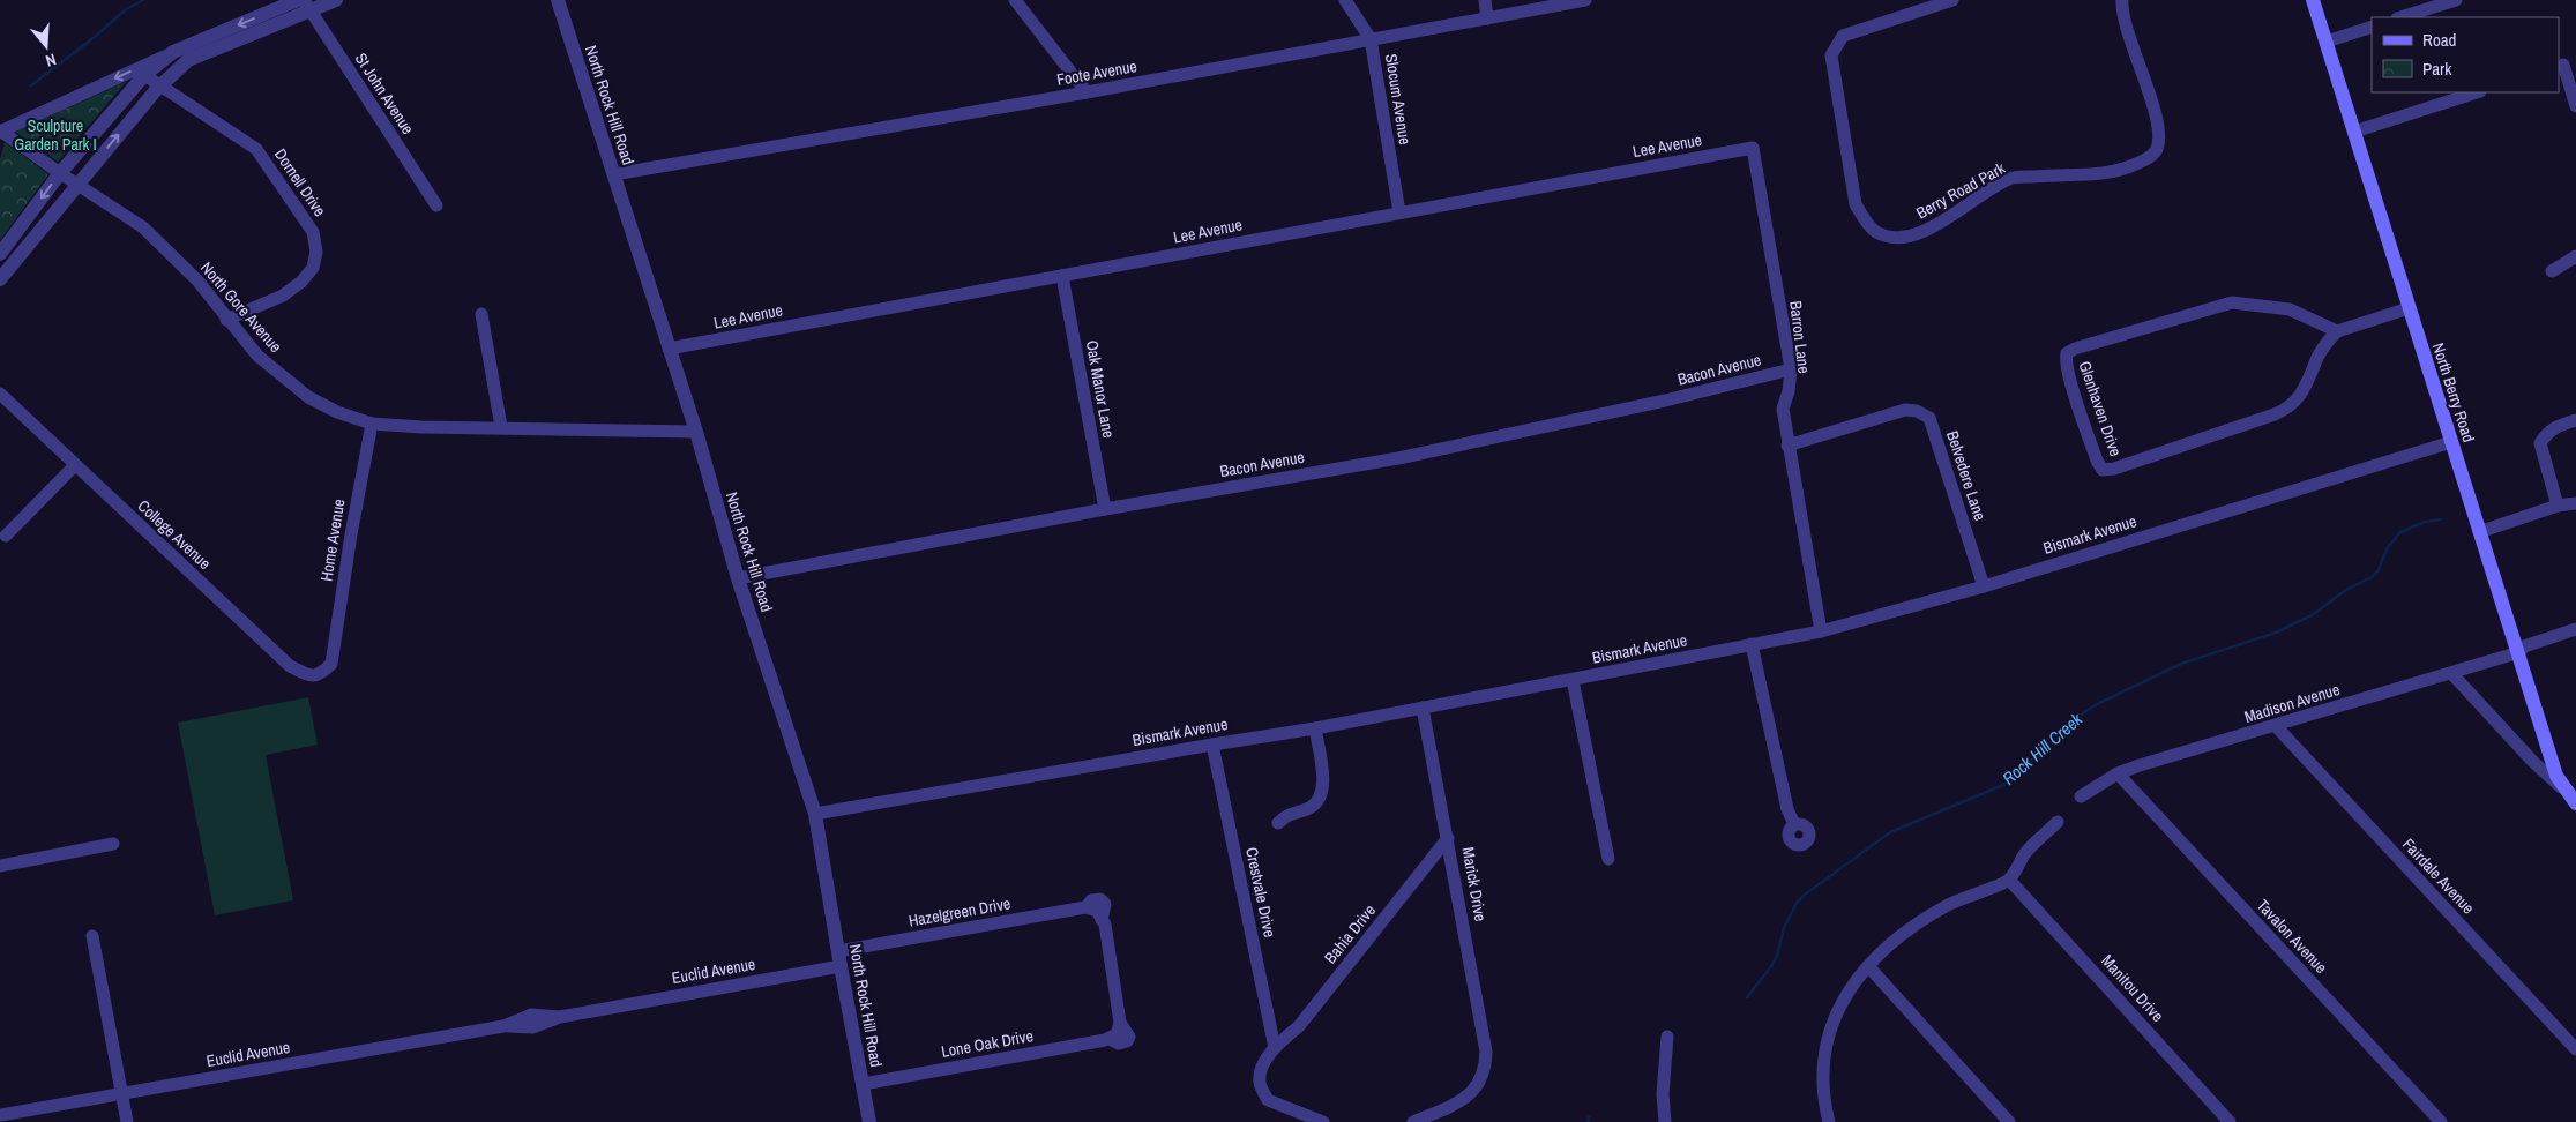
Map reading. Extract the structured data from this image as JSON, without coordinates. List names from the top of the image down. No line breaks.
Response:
{"streets":{"main road":["North Berry Road"],"street":["Foote Avenue","St John Avenue","Slocum Avenue","North Rock Hill Road","Lee Avenue","Dornell Drive","Berry Road Park","North Gore Avenue","Barron Lane","Bacon Avenue","Oak Manor Lane","Glenhaven Drive","Belvedere Lane","College Avenue","Bismark Avenue","Home Avenue","Madison Avenue","Fairdale Avenue","Marick Drive","Crestvale Drive","Hazelgreen Drive","Bahia Drive","Tavalon Avenue","Euclid Avenue","Manitou Drive","Lone Oak Drive"]},"crossings":[["Foote Avenue","Slocum Avenue"],["Foote Avenue","North Rock Hill Road"],["Slocum Avenue","Lee Avenue"],["North Rock Hill Road","Lee Avenue"],["North Rock Hill Road","North Gore Avenue"],["North Rock Hill Road","Bacon Avenue"],["North Rock Hill Road","Bismark Avenue"],["North Rock Hill Road","Hazelgreen Drive"],["North Rock Hill Road","Euclid Avenue"],["North Rock Hill Road","Lone Oak Drive"],["Lee Avenue","Barron Lane"],["Lee Avenue","Oak Manor Lane"],["Dornell Drive","North Gore Avenue"],["North Gore Avenue","Home Avenue"],["Barron Lane","Bacon Avenue"],["Barron Lane","Belvedere Lane"],["Barron Lane","Bismark Avenue"],["Bacon Avenue","Oak Manor Lane"],["North Berry Road","Bismark Avenue"],["North Berry Road","Madison Avenue"],["Belvedere Lane","Bismark Avenue"],["College Avenue","Home Avenue"],["Bismark Avenue","Marick Drive"],["Bismark Avenue","Crestvale Drive"],["Madison Avenue","Fairdale Avenue"],["Madison Avenue","Tavalon Avenue"],["Marick Drive","Bahia Drive"],["Crestvale Drive","Bahia Drive"],["Hazelgreen Drive","Euclid Avenue"],["Hazelgreen Drive","Lone Oak Drive"]],"water":["Rock Hill Creek"],"parks":["Sculpture Garden Park I"],"legend":["Road","Park"],"north":"bottom"}
